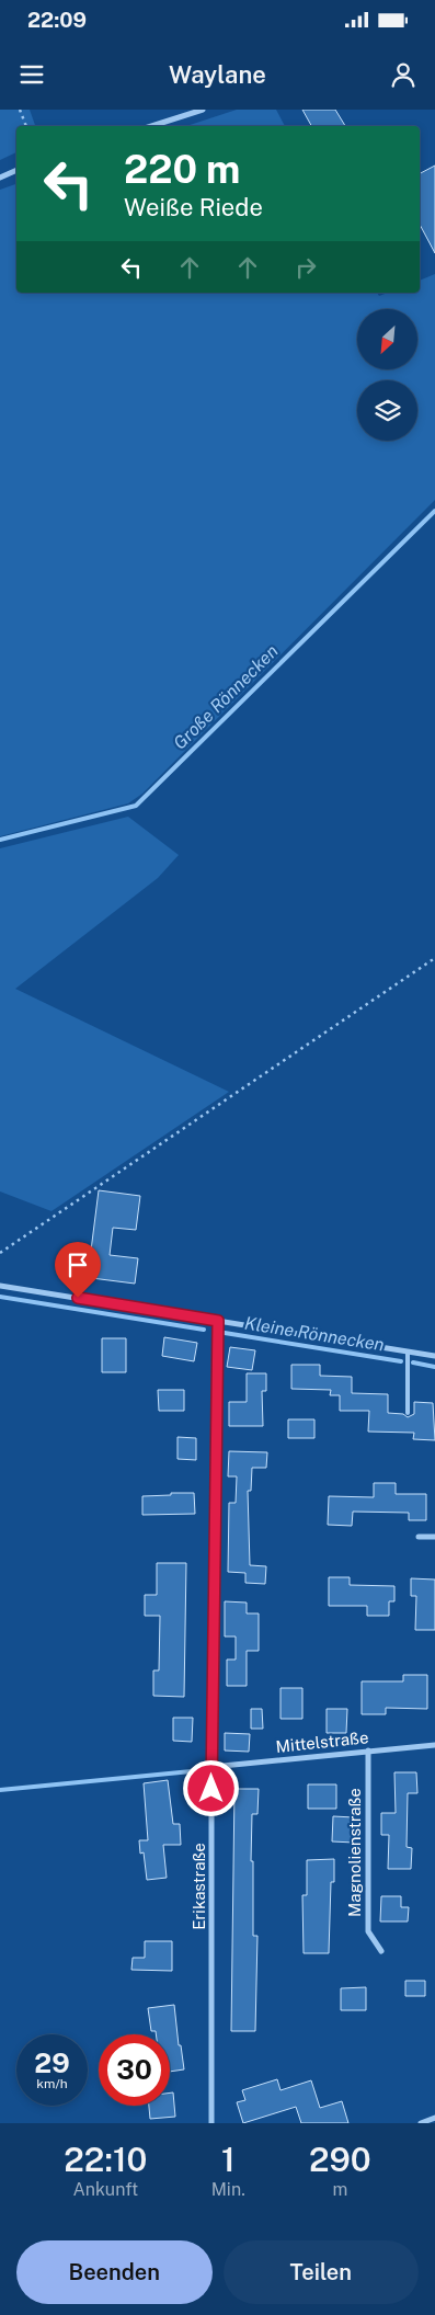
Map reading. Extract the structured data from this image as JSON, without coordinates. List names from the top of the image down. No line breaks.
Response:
{"streets":{"street":["Mittelstraße","Magnolienstraße","Erikastraße"]},"crossings":[["Mittelstraße","Magnolienstraße"],["Mittelstraße","Erikastraße"]],"water":["Große Rönnecken","Kleine Rönnecken"],"north":"bottom left","page":{"status":"22:09","header":"Waylane","turn":["220 m","Weiße Riede"],"speed":"29 km/h","limit":"30","eta":["22:10","Ankunft","1","Min.","290","m"],"buttons":["Beenden","Teilen"]}}
